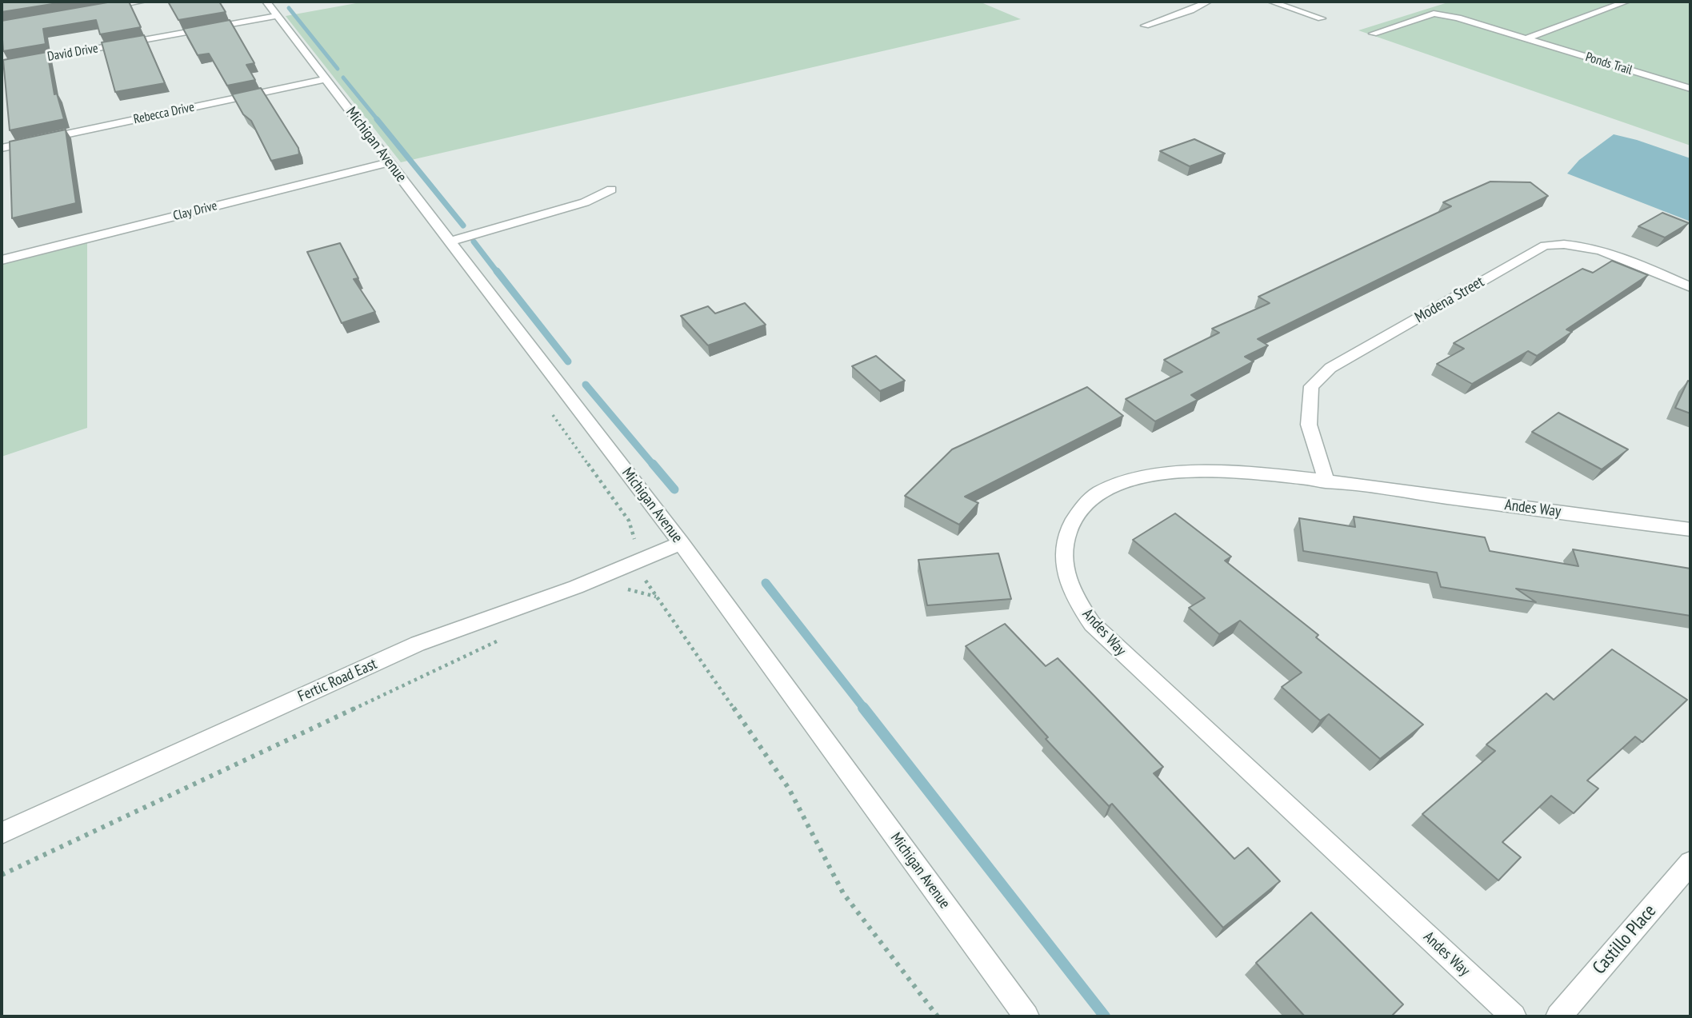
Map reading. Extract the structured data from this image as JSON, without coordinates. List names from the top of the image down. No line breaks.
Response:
{"streets":{"street":["David Drive","Ponds Trail","Rebecca Drive","Michigan Avenue","Clay Drive","Modena Street","Andes Way","Fertic Road East","Castillo Place"]},"crossings":[["David Drive","Michigan Avenue"],["Rebecca Drive","Michigan Avenue"],["Michigan Avenue","Clay Drive"],["Michigan Avenue","Fertic Road East"],["Modena Street","Andes Way"]]}
